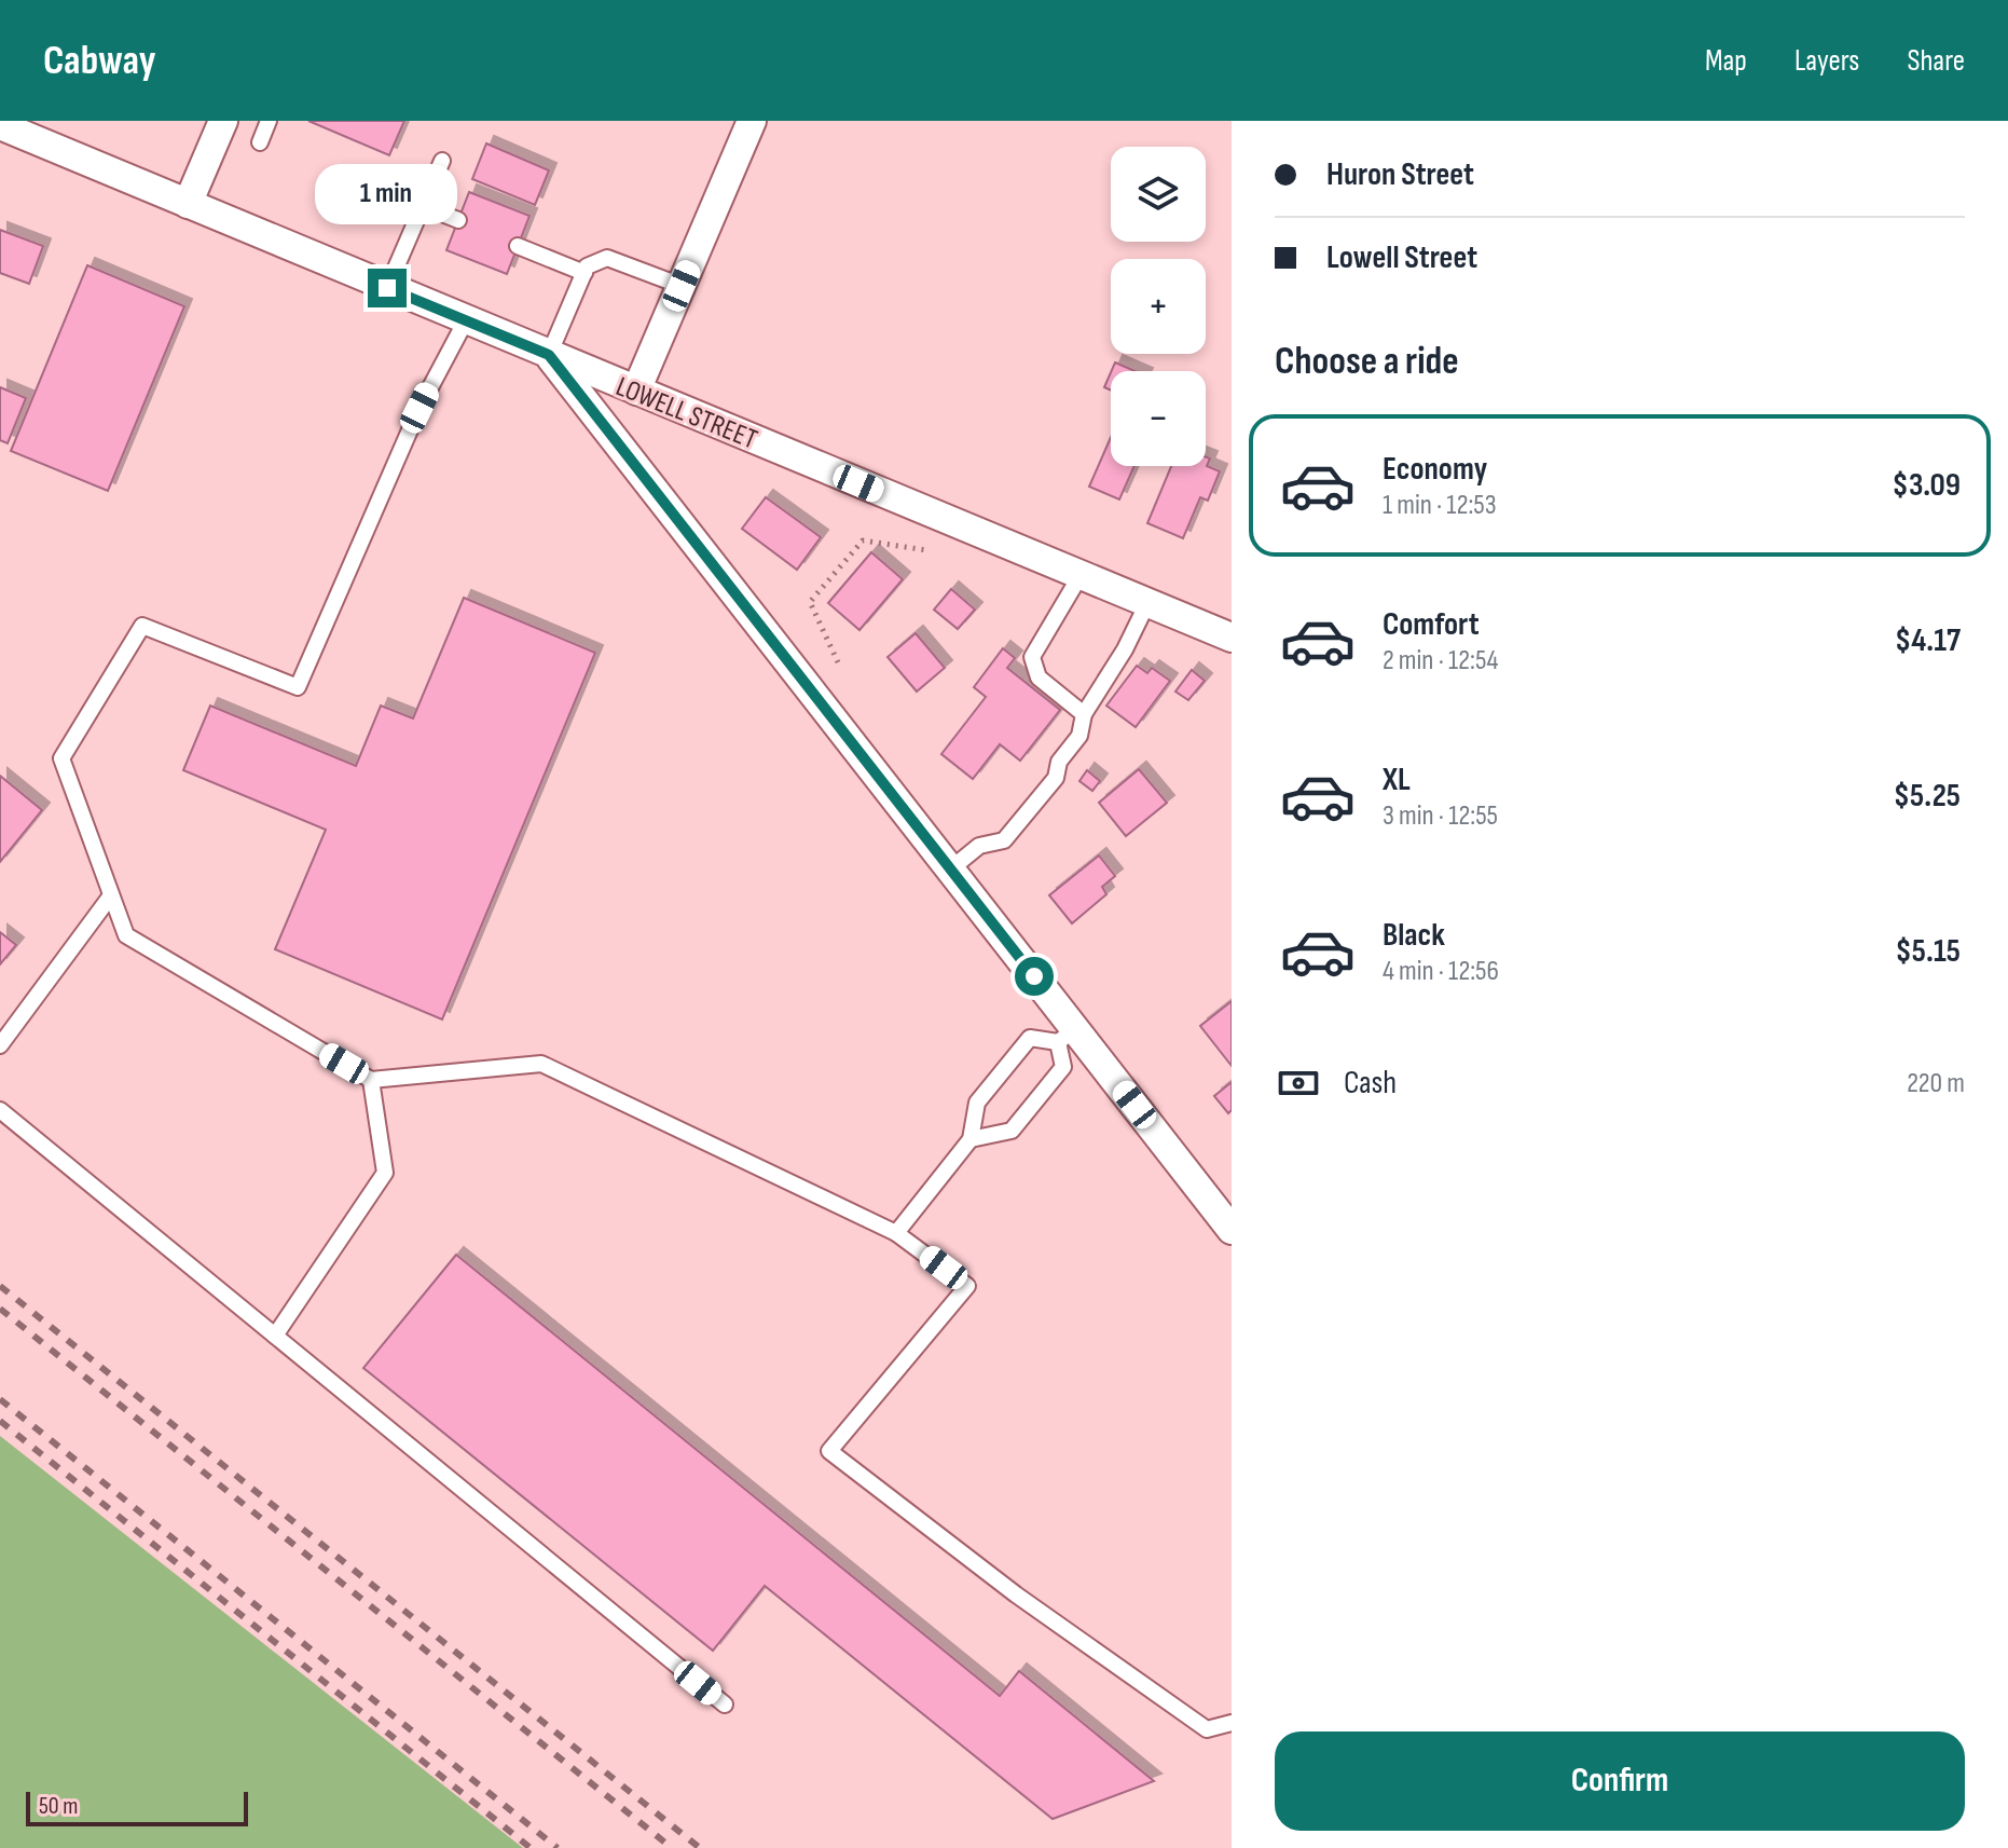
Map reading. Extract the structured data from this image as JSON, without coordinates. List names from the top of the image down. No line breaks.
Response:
{"streets":{"street":["LOWELL STREET"]},"scale_bar":"50 m","page":{"header":"Cabway","nav":["Map","Layers","Share"],"banner":["Huron Street","Lowell Street"],"map_buttons":["+","−"],"bubble":"1 min","heading":"Choose a ride","list":[{"name":"Economy","note":"1 min · 12:53","value":"$3.09"},{"name":"Comfort","note":"2 min · 12:54","value":"$4.17"},{"name":"XL","note":"3 min · 12:55","value":"$5.25"},{"name":"Black","note":"4 min · 12:56","value":"$5.15"}],"pay":["Cash","220 m"],"buttons":"Confirm","scale":"50 m"}}
